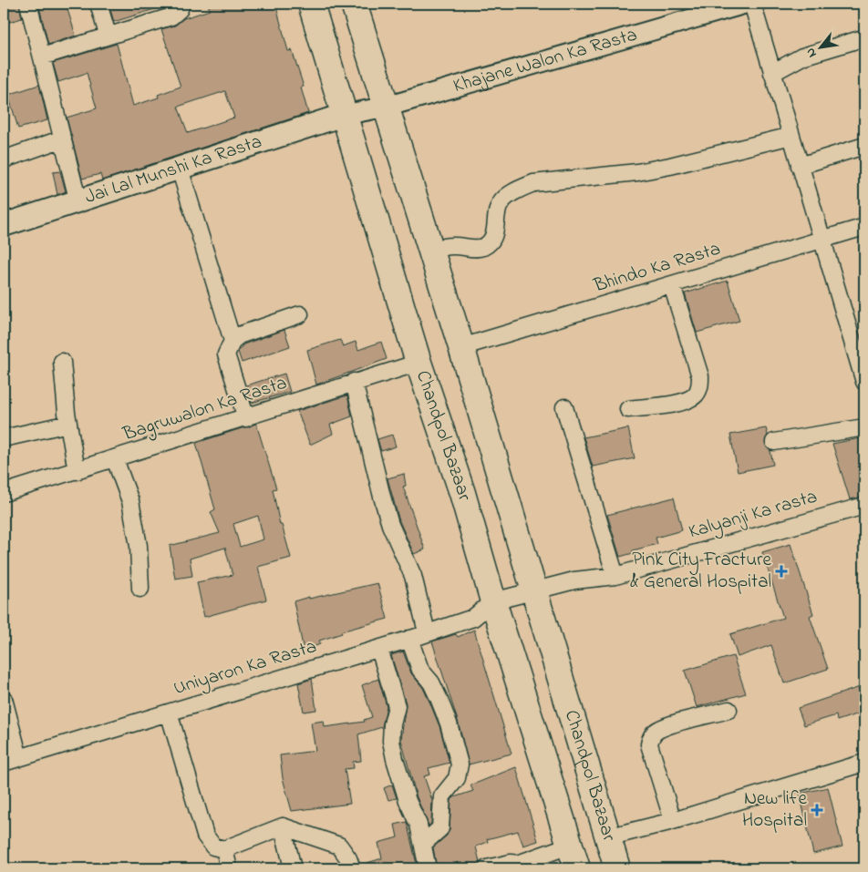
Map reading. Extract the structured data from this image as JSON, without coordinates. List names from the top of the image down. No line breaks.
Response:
{"streets":{"main road":["Jai Lal Munshi Ka Rasta","Chandpol Bazaar"],"street":["Khajane Walon Ka Rasta","Bhindo Ka Rasta","Bagruwalon Ka Rasta","Kalyanji Ka rasta","Uniyaron Ka Rasta"]},"crossings":[["Khajane Walon Ka Rasta","Jai Lal Munshi Ka Rasta"],["Khajane Walon Ka Rasta","Chandpol Bazaar"],["Jai Lal Munshi Ka Rasta","Chandpol Bazaar"],["Bhindo Ka Rasta","Chandpol Bazaar"],["Bagruwalon Ka Rasta","Chandpol Bazaar"],["Chandpol Bazaar","Kalyanji Ka rasta"],["Chandpol Bazaar","Uniyaron Ka Rasta"],["Kalyanji Ka rasta","Uniyaron Ka Rasta"]],"places":{"health":["Pink City Fracture & General Hospital","New life Hospital"]},"north":"bottom left"}
